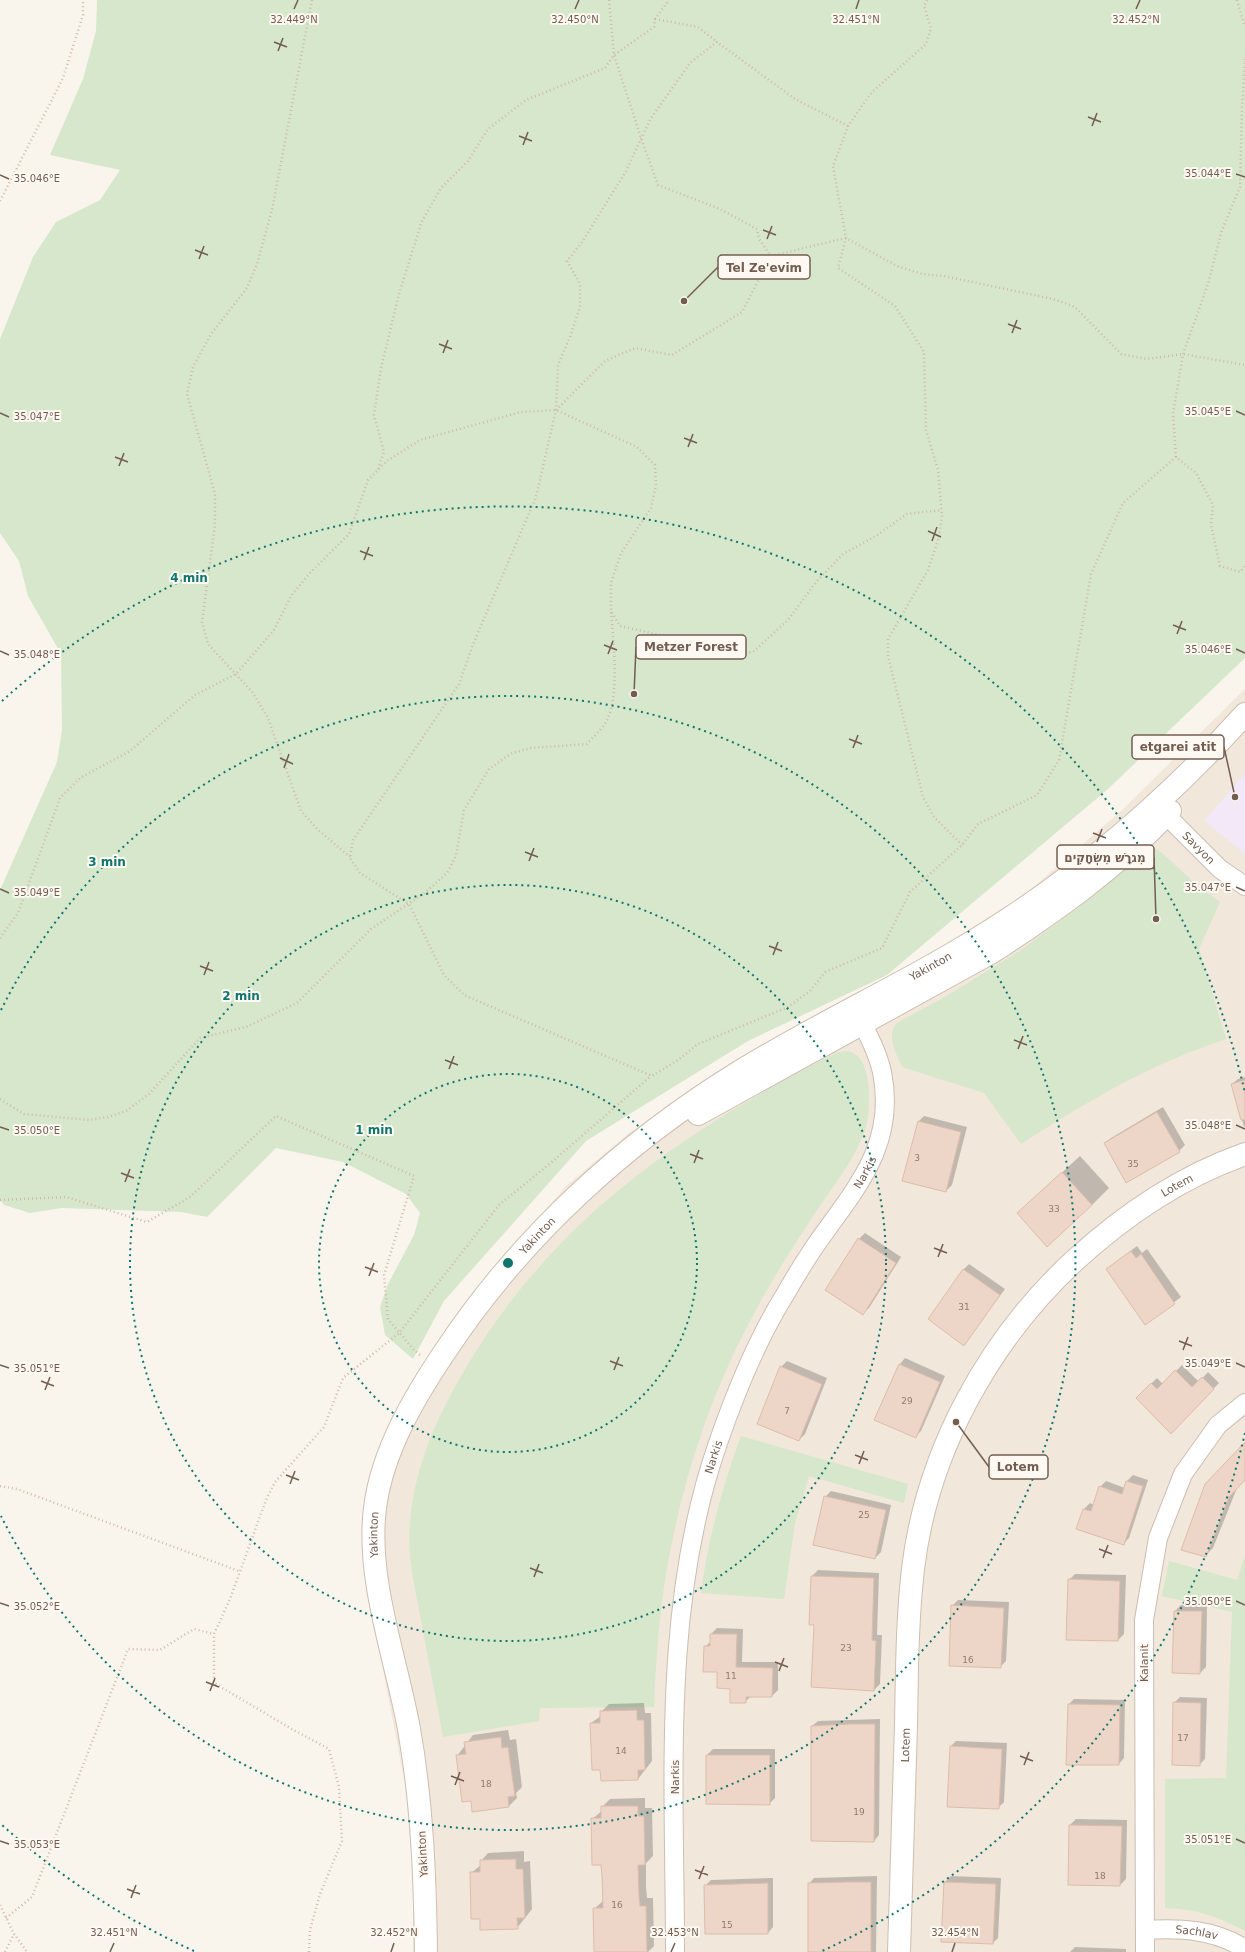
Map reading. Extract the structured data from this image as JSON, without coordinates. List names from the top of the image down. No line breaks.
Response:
{"streets":{"street":["Savyon","Yakinton","Narkis","Lotem","Kalanit","Sachlav"]},"crossings":[["Savyon","Yakinton"],["Yakinton","Narkis"],["Kalanit","Sachlav"]],"places":["Tel Ze'evim","Metzer Forest","etgarei atit","מִגרָשׁ מִשְׂחָקִים","Lotem"],"house_numbers":["3","35","33","31","29","7","25","23","16","11","17","14","18","19","18","16","15"],"coordinates":["32.449°N","32.450°N","32.451°N","32.452°N","35.044°E","35.046°E","35.045°E","35.047°E","35.048°E","35.049°E","35.050°E","35.051°E","35.052°E","35.053°E","32.453°N","32.454°N"],"rings":["4 min","3 min","2 min","1 min"]}
